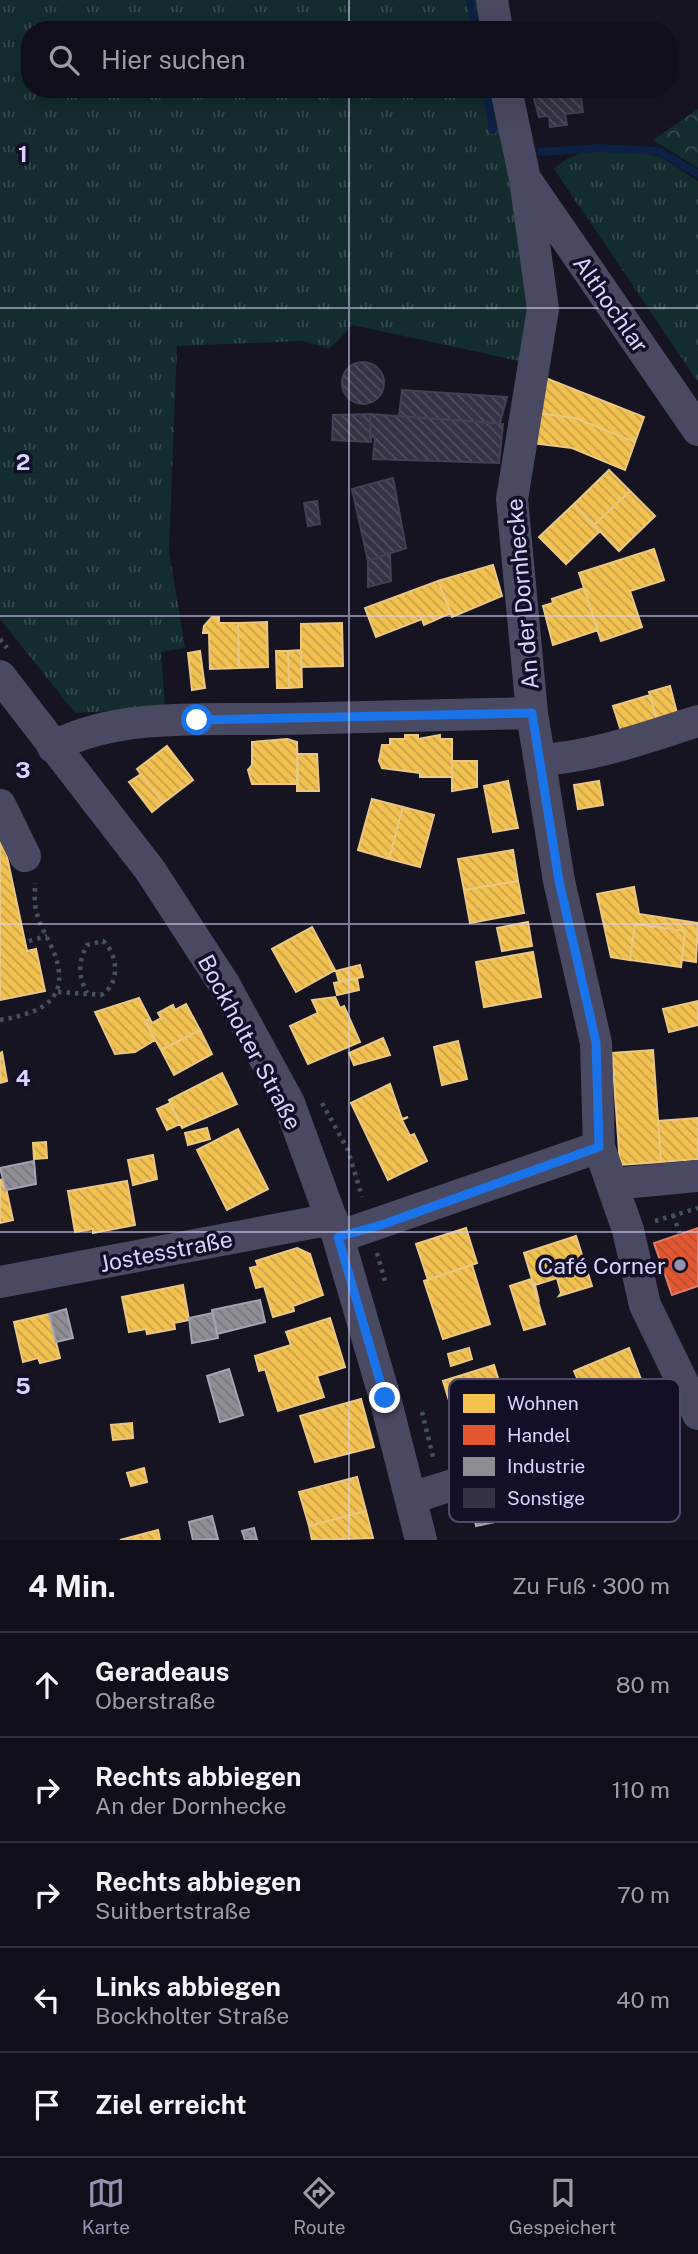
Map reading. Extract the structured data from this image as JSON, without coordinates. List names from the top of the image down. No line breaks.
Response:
{"streets":{"street":["Althochlar","An der Dornhecke","Bockholter Straße","Jostesstraße"]},"crossings":[["Althochlar","An der Dornhecke"],["An der Dornhecke","Jostesstraße"],["Bockholter Straße","Jostesstraße"]],"places":["Café Corner"],"legend":["Wohnen","Handel","Industrie","Sonstige"],"page":{"search":"Hier suchen","heading":["4 Min.","Zu Fuß · 300 m"],"list":[["Geradeaus","Oberstraße","80 m"],["Rechts abbiegen","An der Dornhecke","110 m"],["Rechts abbiegen","Suitbertstraße","70 m"],["Links abbiegen","Bockholter Straße","40 m"],"Ziel erreicht"],"nav":["Karte","Route","Gespeichert"]},"grid":{"rows":["1","2","3","4","5"]}}
